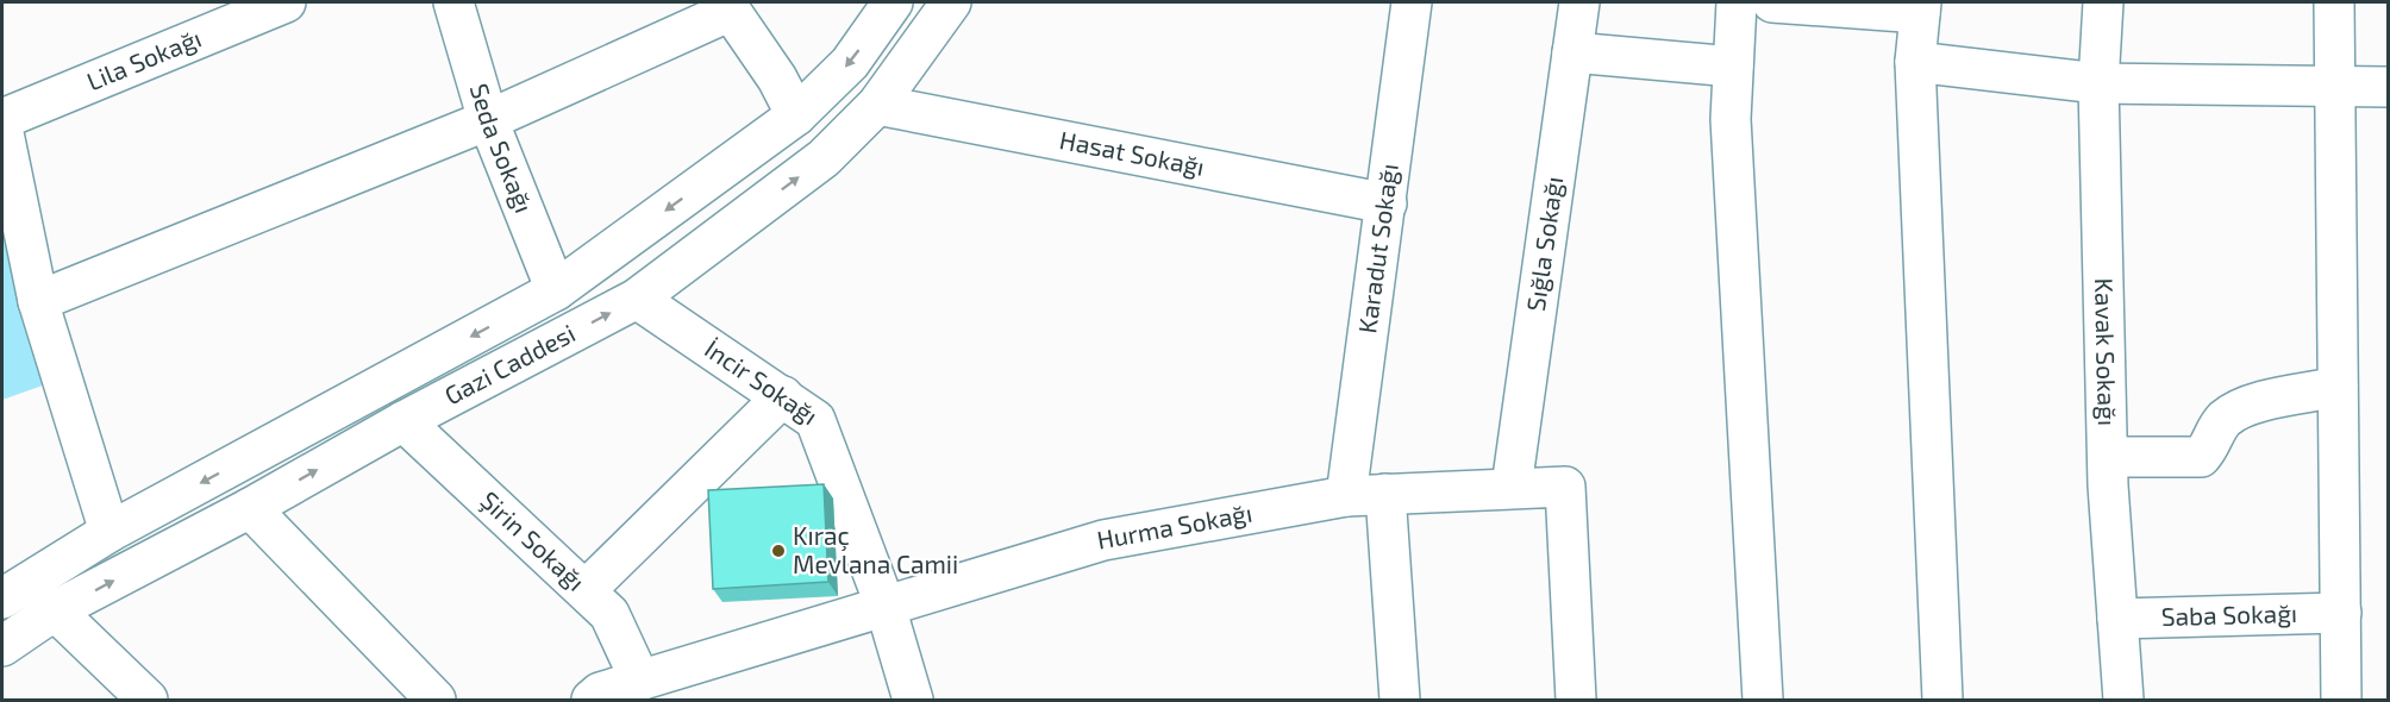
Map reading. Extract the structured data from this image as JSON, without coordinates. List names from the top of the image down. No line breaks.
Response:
{"streets":{"street":["Lila Sokağı","Seda Sokağı","Hasat Sokağı","Sığla Sokağı","Karadut Sokağı","Kavak Sokağı","Gazi Caddesi","İncir Sokağı","Hurma Sokağı","Şirin Sokağı","Saba Sokağı"]},"crossings":[["Seda Sokağı","Gazi Caddesi"],["Hasat Sokağı","Karadut Sokağı"],["Hasat Sokağı","Gazi Caddesi"],["Sığla Sokağı","Hurma Sokağı"],["Karadut Sokağı","Hurma Sokağı"],["Kavak Sokağı","Saba Sokağı"],["Gazi Caddesi","İncir Sokağı"],["Gazi Caddesi","Şirin Sokağı"],["İncir Sokağı","Hurma Sokağı"],["Hurma Sokağı","Şirin Sokağı"]],"places":["Kıraç Mevlana Camii"]}
